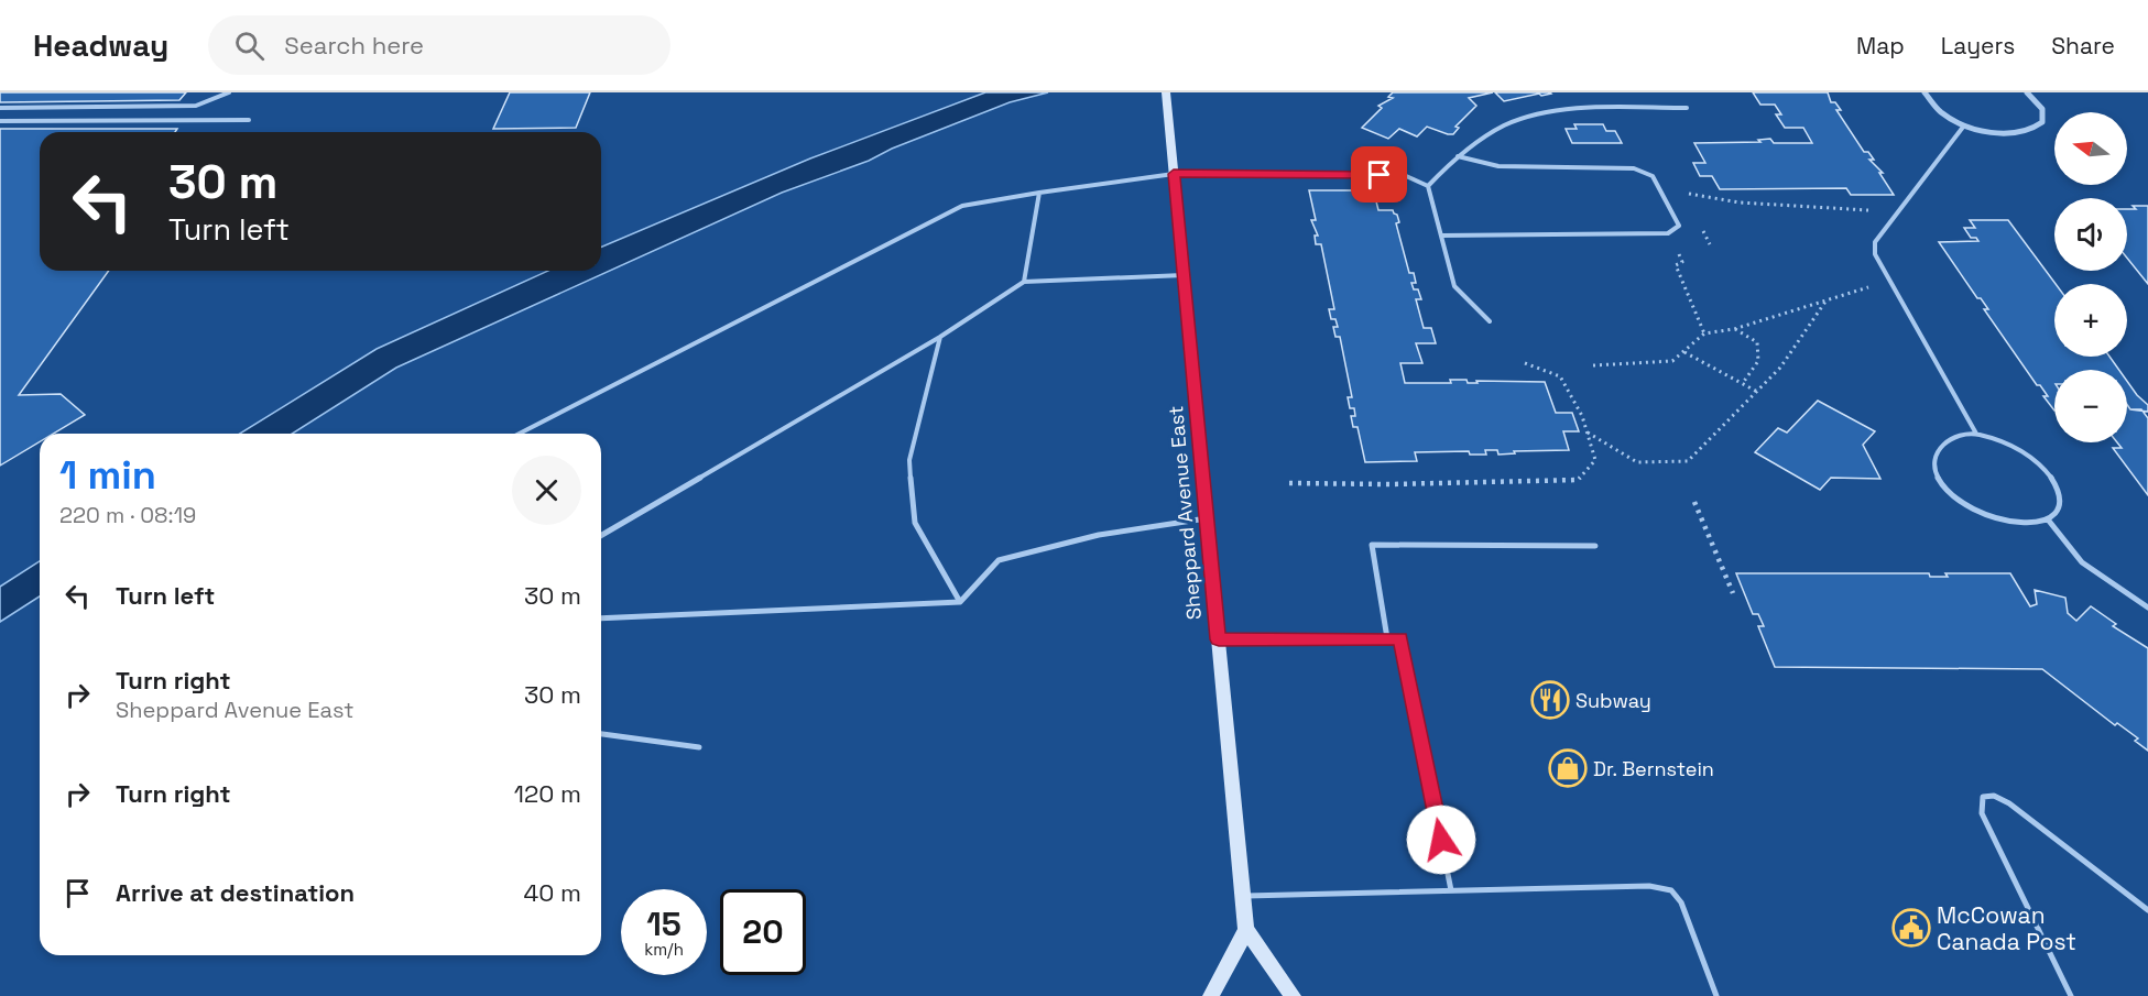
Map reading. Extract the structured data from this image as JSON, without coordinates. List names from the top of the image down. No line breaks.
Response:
{"streets":{"main road":["Sheppard Avenue East"]},"places":{"restaurant":["Subway"],"shop":["Dr. Bernstein"],"public building":["McCowan Canada Post"]},"north":"left","page":{"header":"Headway","search":"Search here","nav":["Map","Layers","Share"],"map_buttons":["+","−"],"turn":["30 m","Turn left"],"heading":["1 min","220 m · 08:19"],"list":[{"name":"Turn left","value":"30 m"},{"name":"Turn right","note":"Sheppard Avenue East","value":"30 m"},{"name":"Turn right","value":"120 m"},{"name":"Arrive at destination","value":"40 m"}],"speed":"15 km/h","limit":"20"}}
